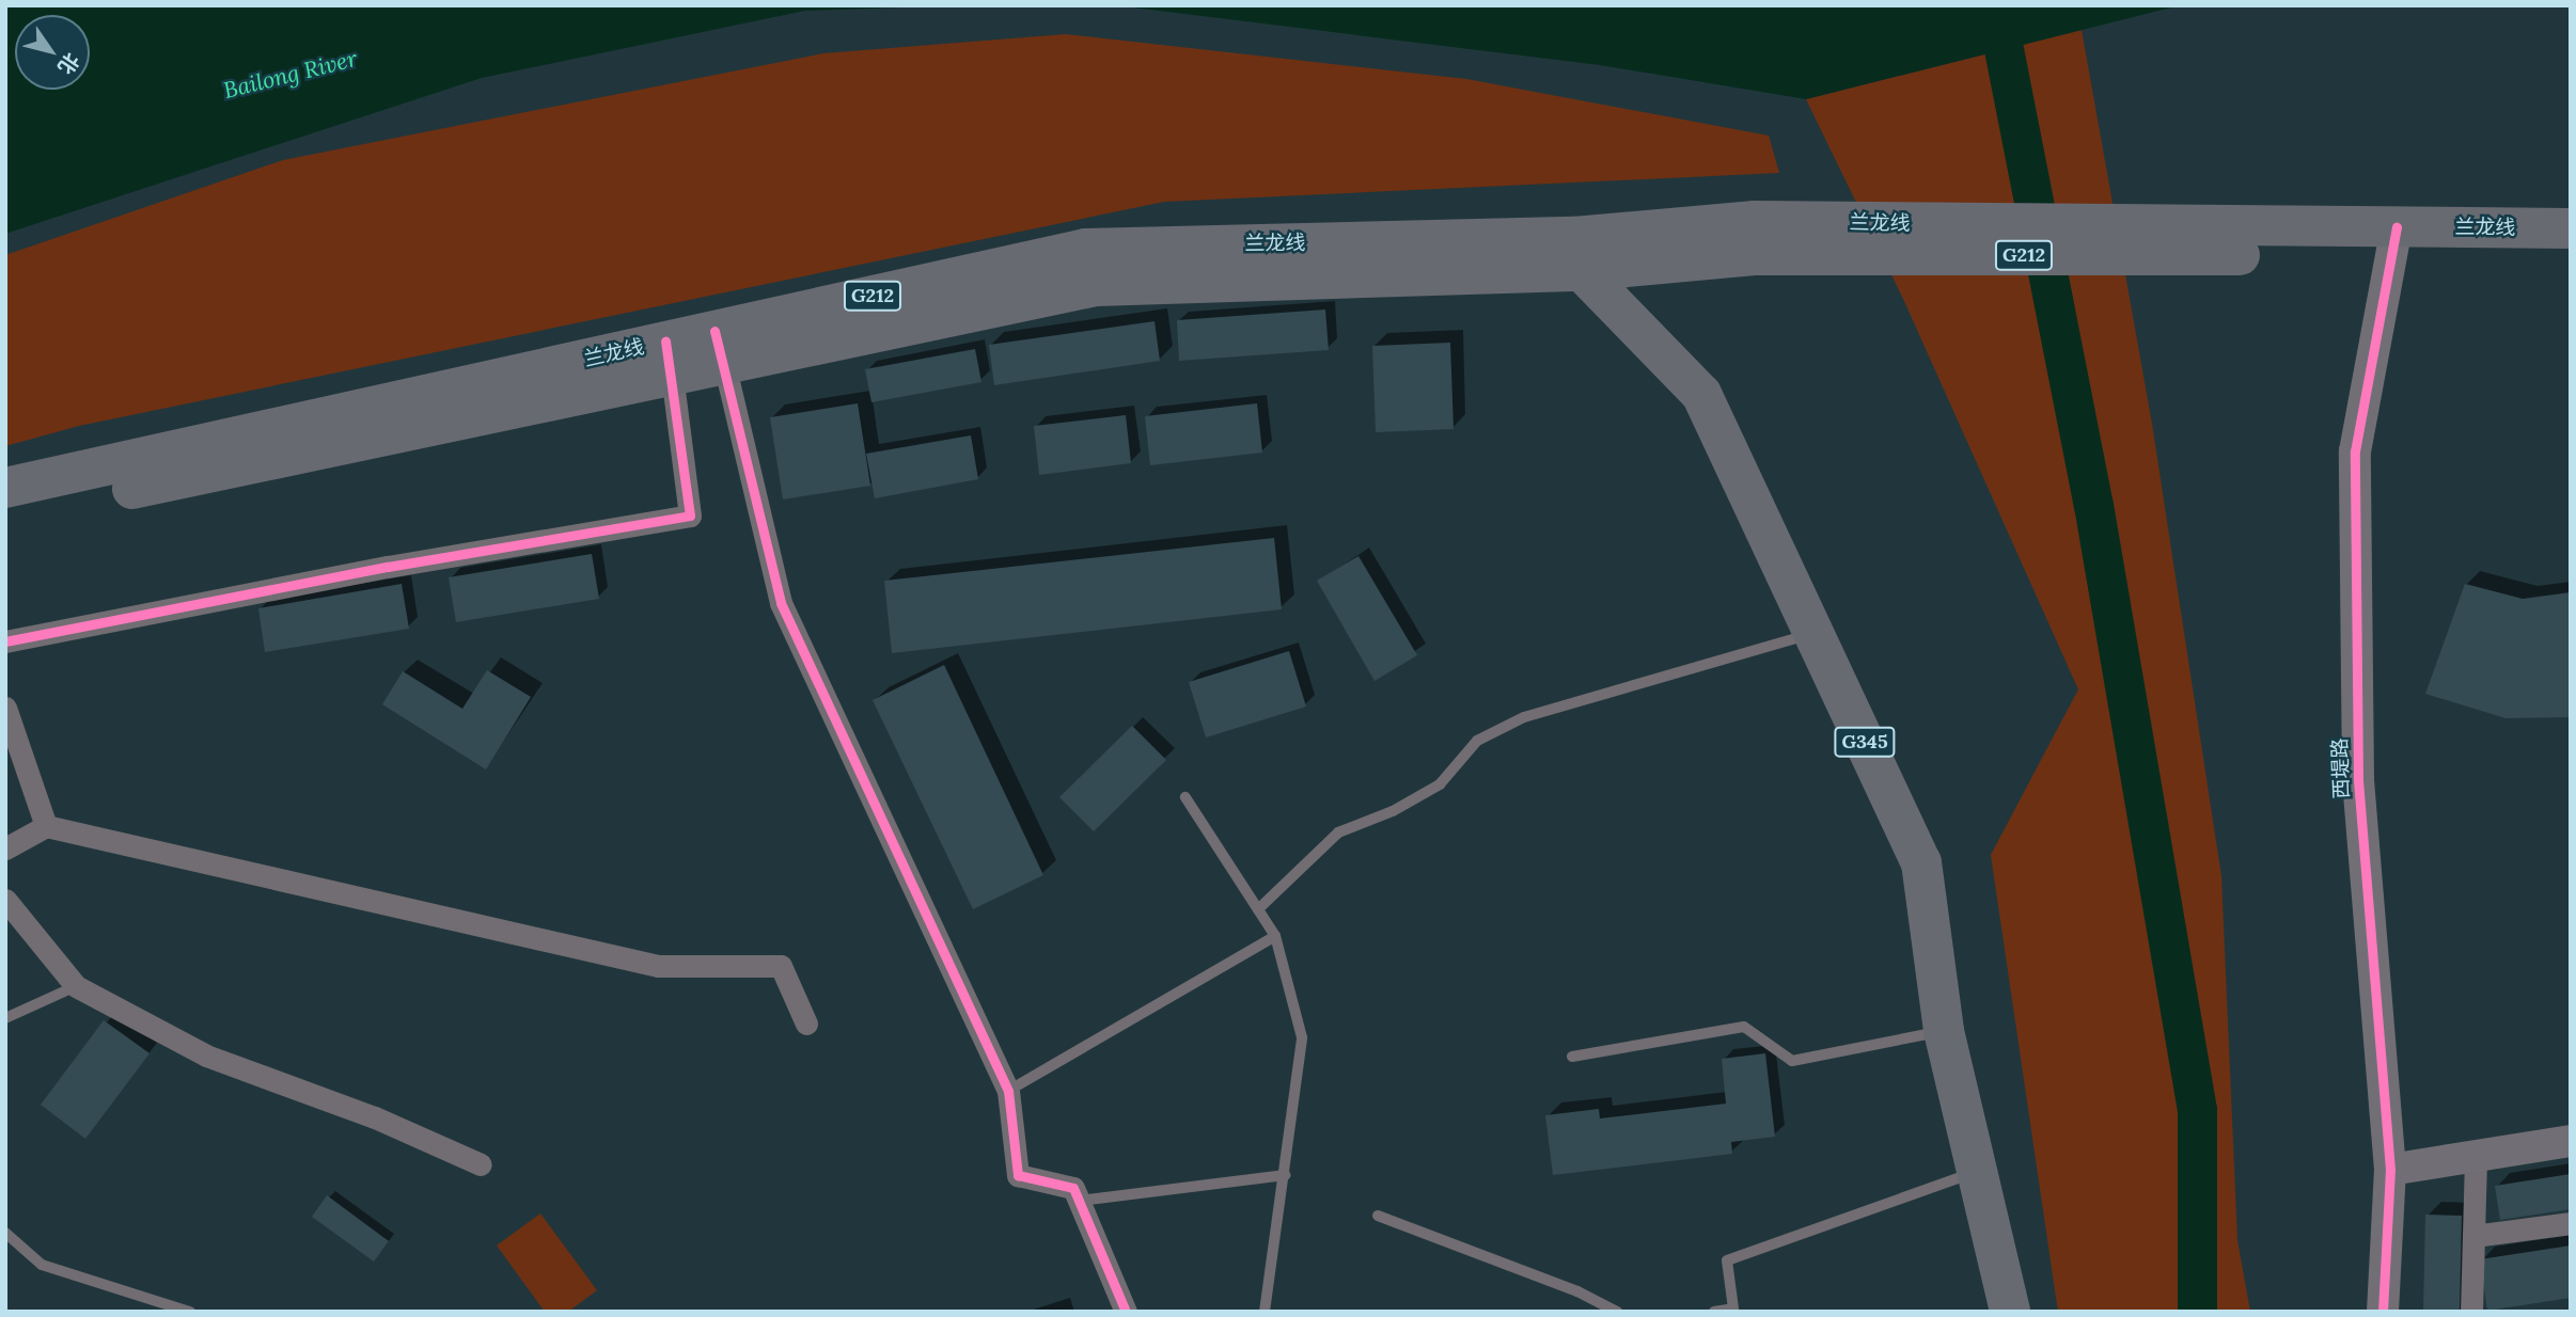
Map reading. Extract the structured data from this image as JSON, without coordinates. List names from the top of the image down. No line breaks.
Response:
{"streets":{"highway":["兰龙线","G212","G345"],"street":["西堤路"]},"crossings":[["兰龙线","G345"],["兰龙线","西堤路"]],"water":["Bailong River"],"north":"bottom right"}
